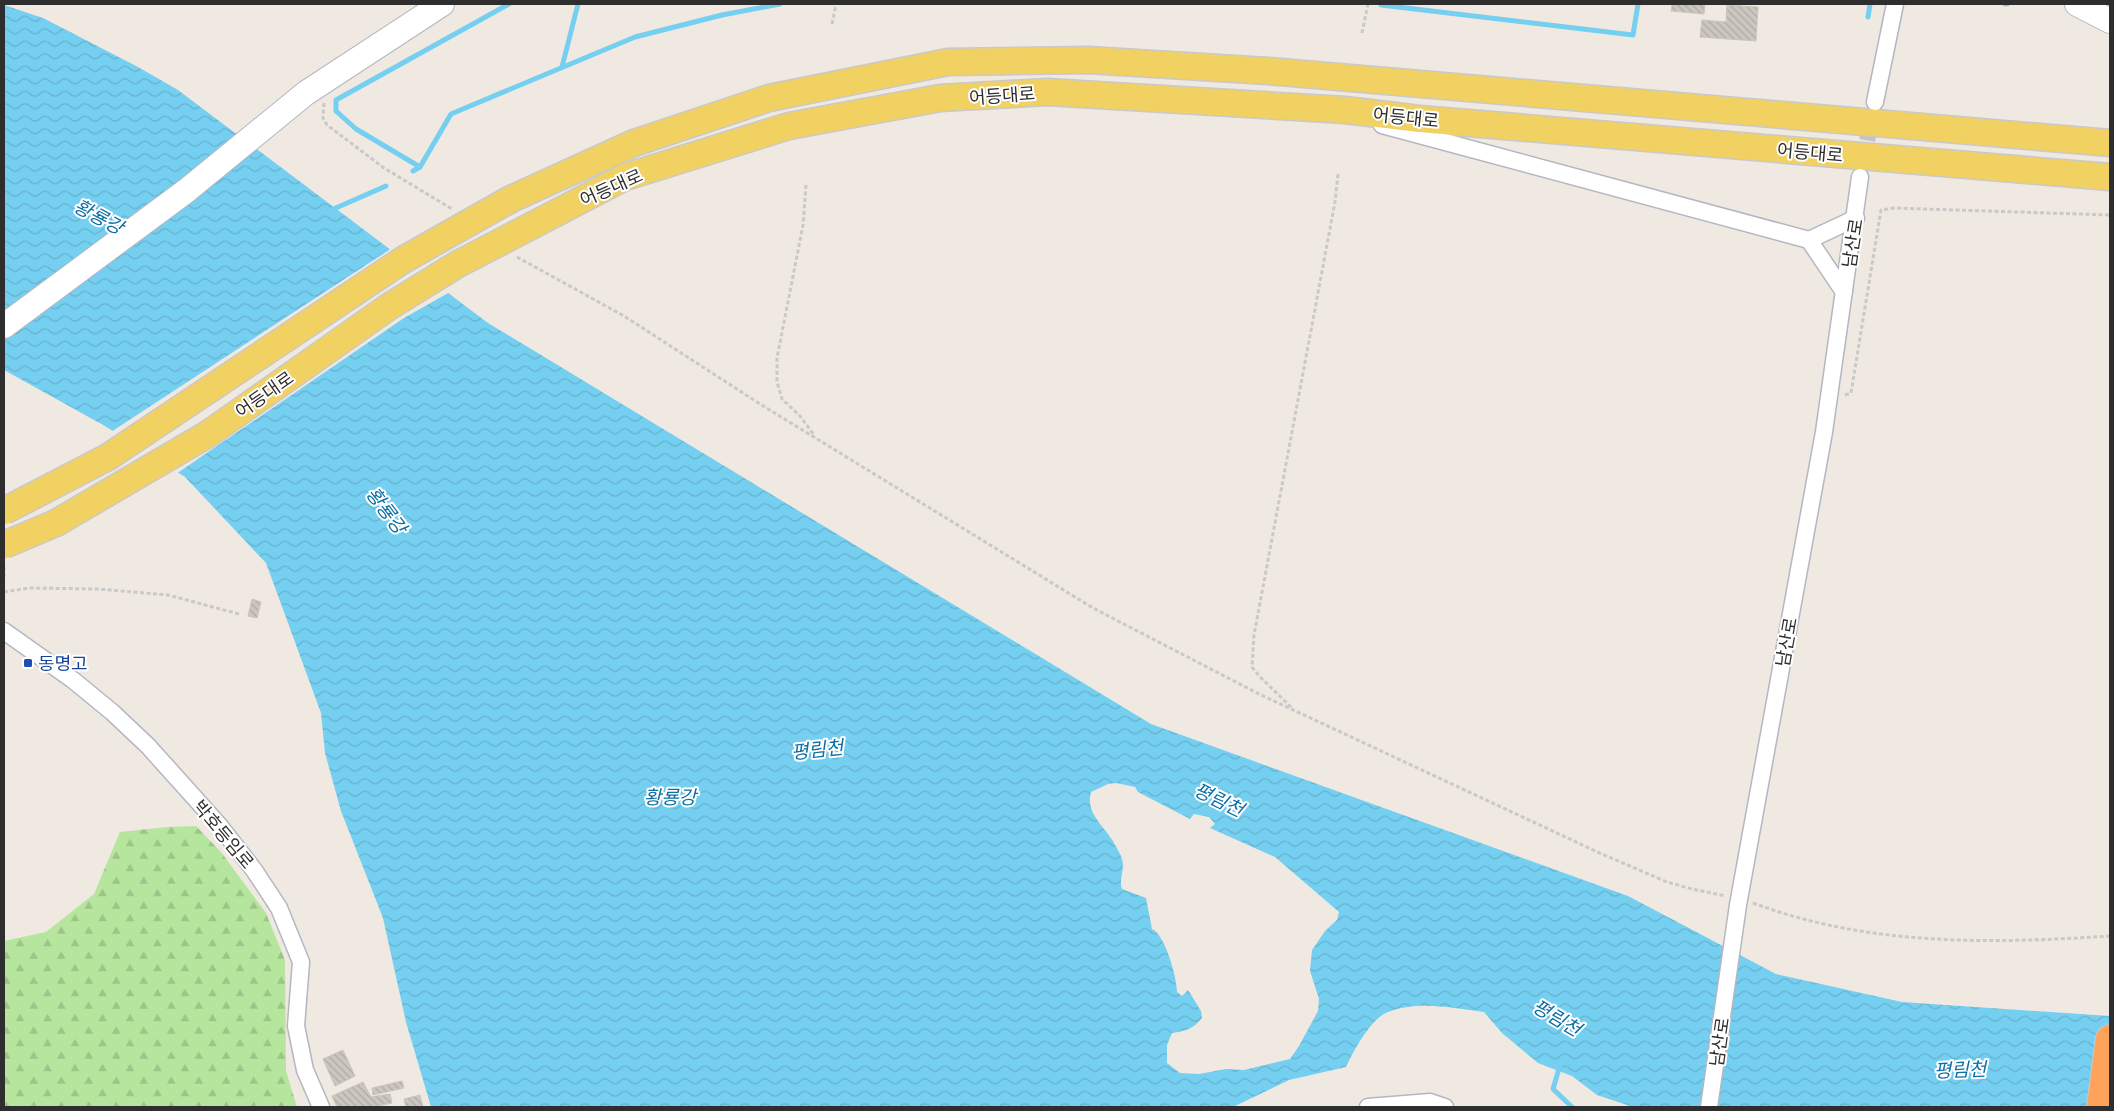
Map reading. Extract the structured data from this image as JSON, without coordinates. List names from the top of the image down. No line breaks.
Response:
{"streets":{"main road":["어등대로"],"street":["남산로","박호등임로"]},"water":["황룡강","평림천"],"places":{"transit":["동명고"]}}
